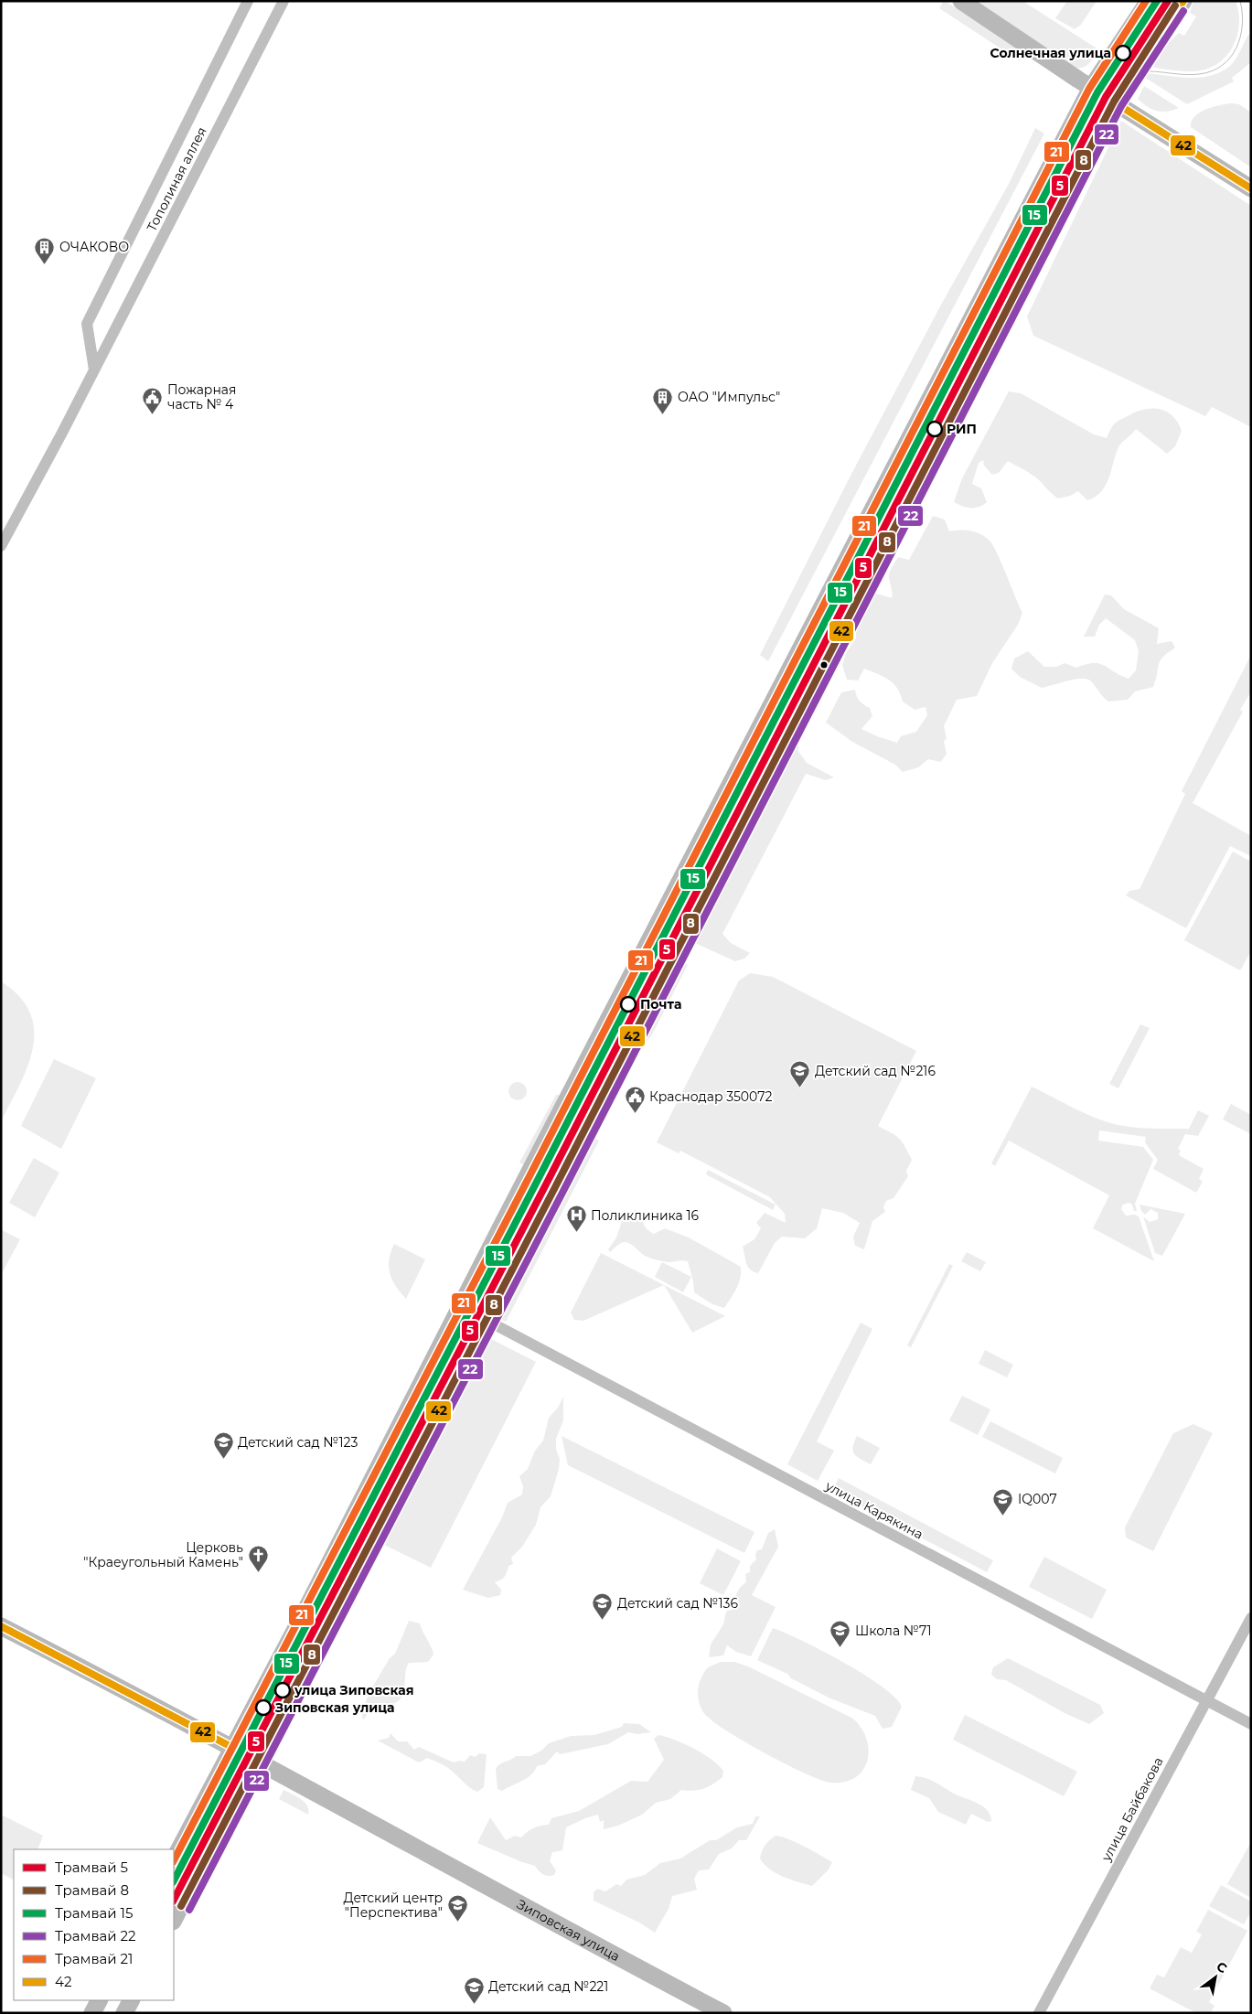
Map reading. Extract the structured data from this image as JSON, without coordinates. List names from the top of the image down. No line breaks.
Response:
{"streets":{"street":["Тополиная аллея","улица Карякина","улица Байбакова","Зиповская улица"]},"crossings":[["улица Карякина","улица Байбакова"]],"places":{"other":["Солнечная улица","РИП","Почта","улица Зиповская","Зиповская улица"],"building":["ОЧАКОВО","ОАО \"Импульс\""],"public building":["Пожарная часть № 4","Краснодар 350072"],"school or university":["Детский сад №216","Детский сад №123","IQ007","Детский сад №136","Школа №71","Детский центр \"Перспектива\"","Детский сад №221"],"hospital":["Поликлиника 16"],"church":["Церковь \"Краеугольный Камень\""]},"lines":["tram line 5","tram line 15","tram line 21","transit line 42","tram line 8","tram line 22"],"legend":["Трамвай 5","Трамвай 8","Трамвай 15","Трамвай 22","Трамвай 21","42"],"north":"top right"}
